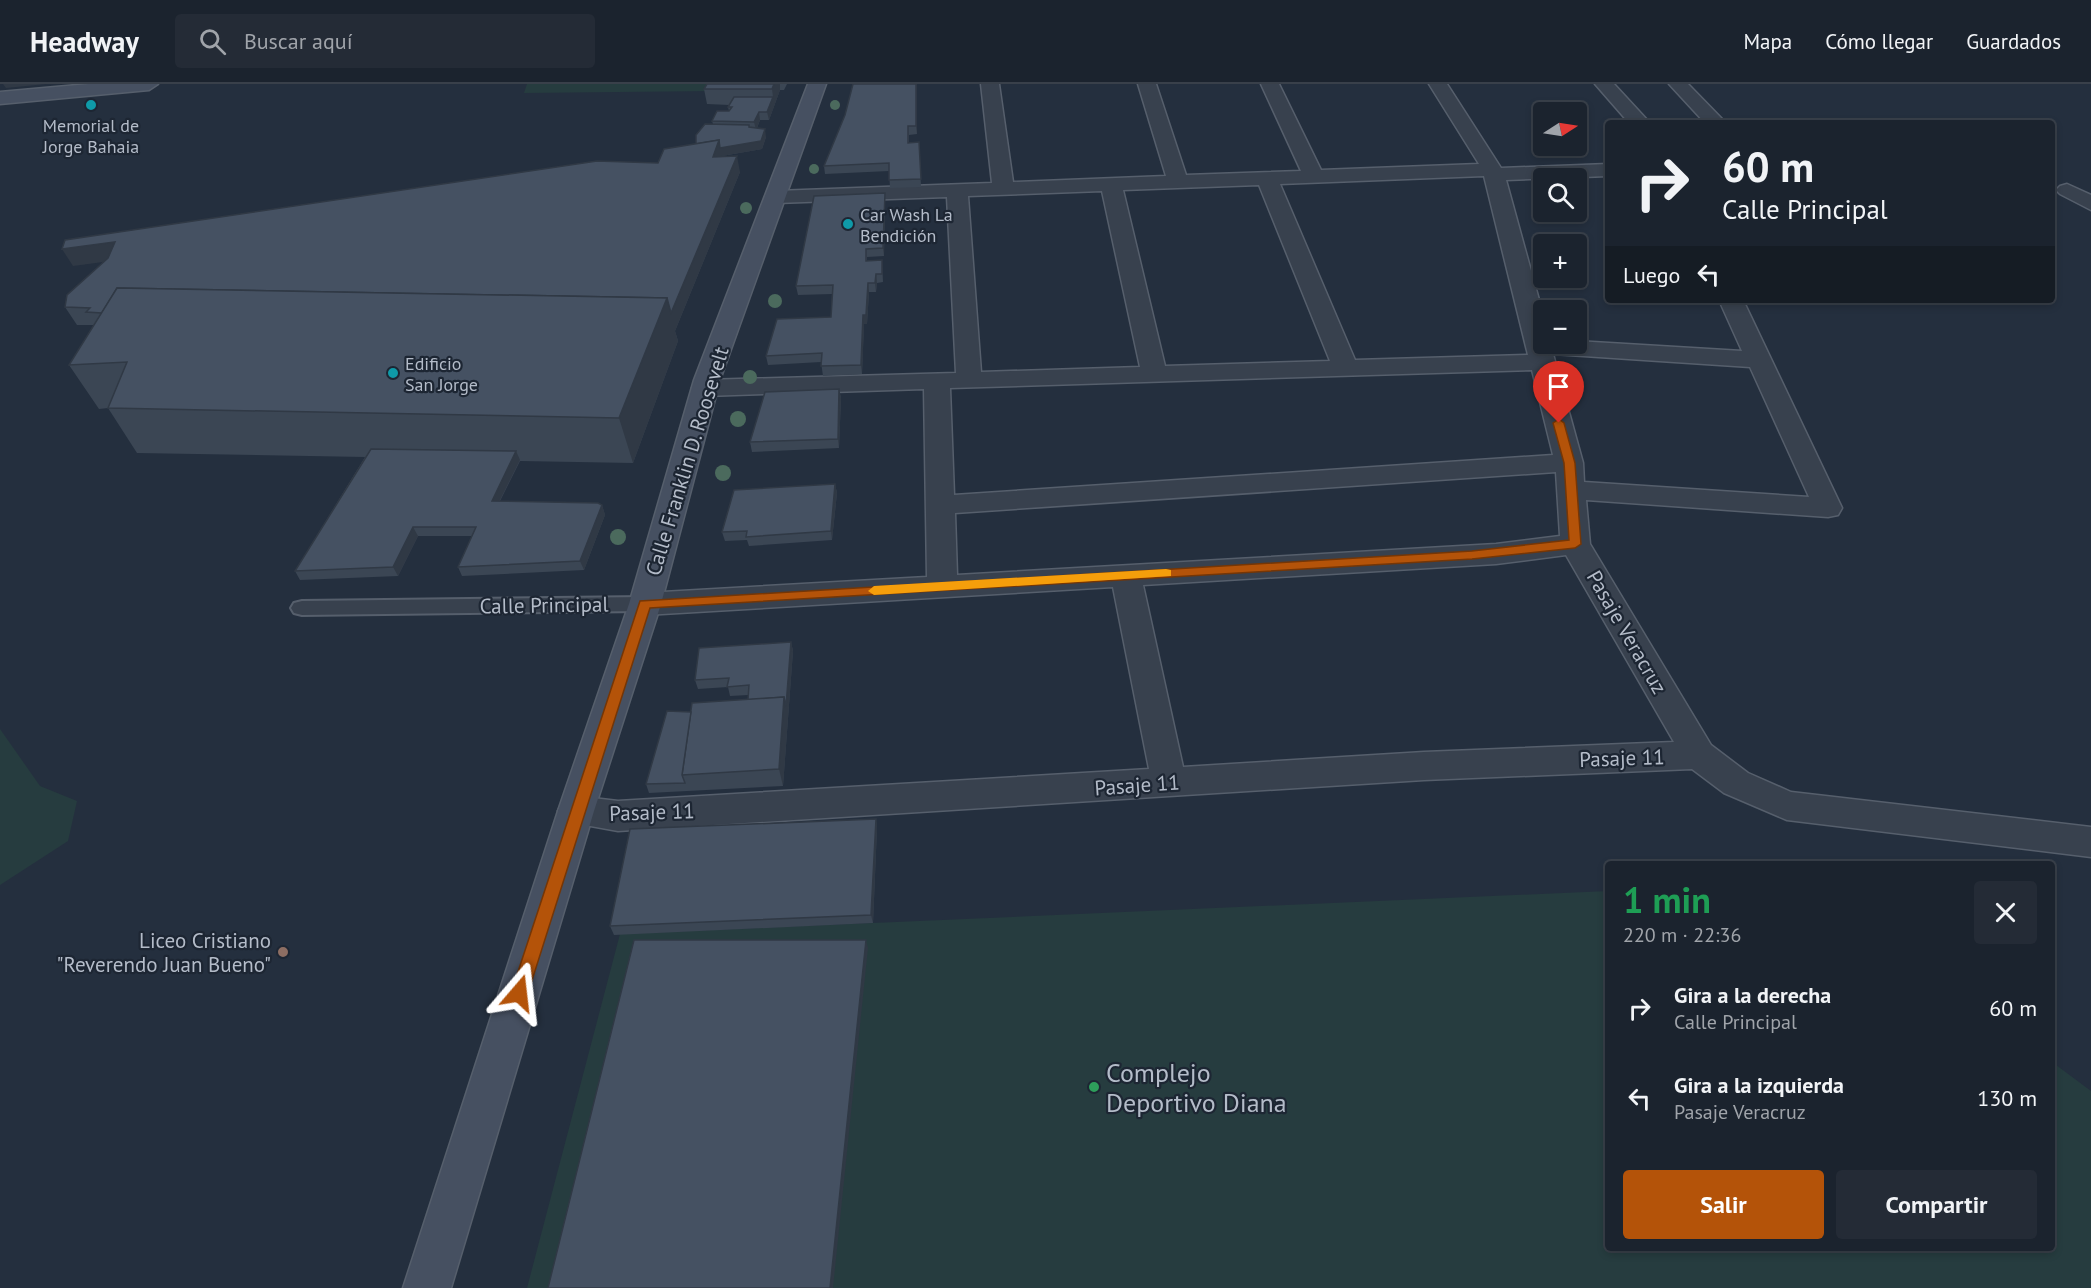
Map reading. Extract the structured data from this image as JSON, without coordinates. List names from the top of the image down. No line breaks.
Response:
{"streets":{"main road":["Calle Franklin D. Roosevelt"],"street":["Calle Principal","Pasaje Veracruz","Pasaje 11"]},"crossings":[["Calle Franklin D. Roosevelt","Calle Principal"],["Calle Franklin D. Roosevelt","Pasaje 11"],["Calle Principal","Pasaje Veracruz"],["Pasaje Veracruz","Pasaje 11"]],"places":["Memorial de Jorge Bahaia","Car Wash La Bendición","Edificio San Jorge","Liceo Cristiano \"Reverendo Juan Bueno\"","Complejo Deportivo Diana"],"north":"right","page":{"header":"Headway","search":"Buscar aquí","nav":["Mapa","Cómo llegar","Guardados"],"map_buttons":["+","−"],"turn":["60 m","Calle Principal"],"then":"Luego","heading":["1 min","220 m · 22:36"],"list":[{"name":"Gira a la derecha","note":"Calle Principal","value":"60 m"},{"name":"Gira a la izquierda","note":"Pasaje Veracruz","value":"130 m"}],"buttons":["Salir","Compartir"]}}
